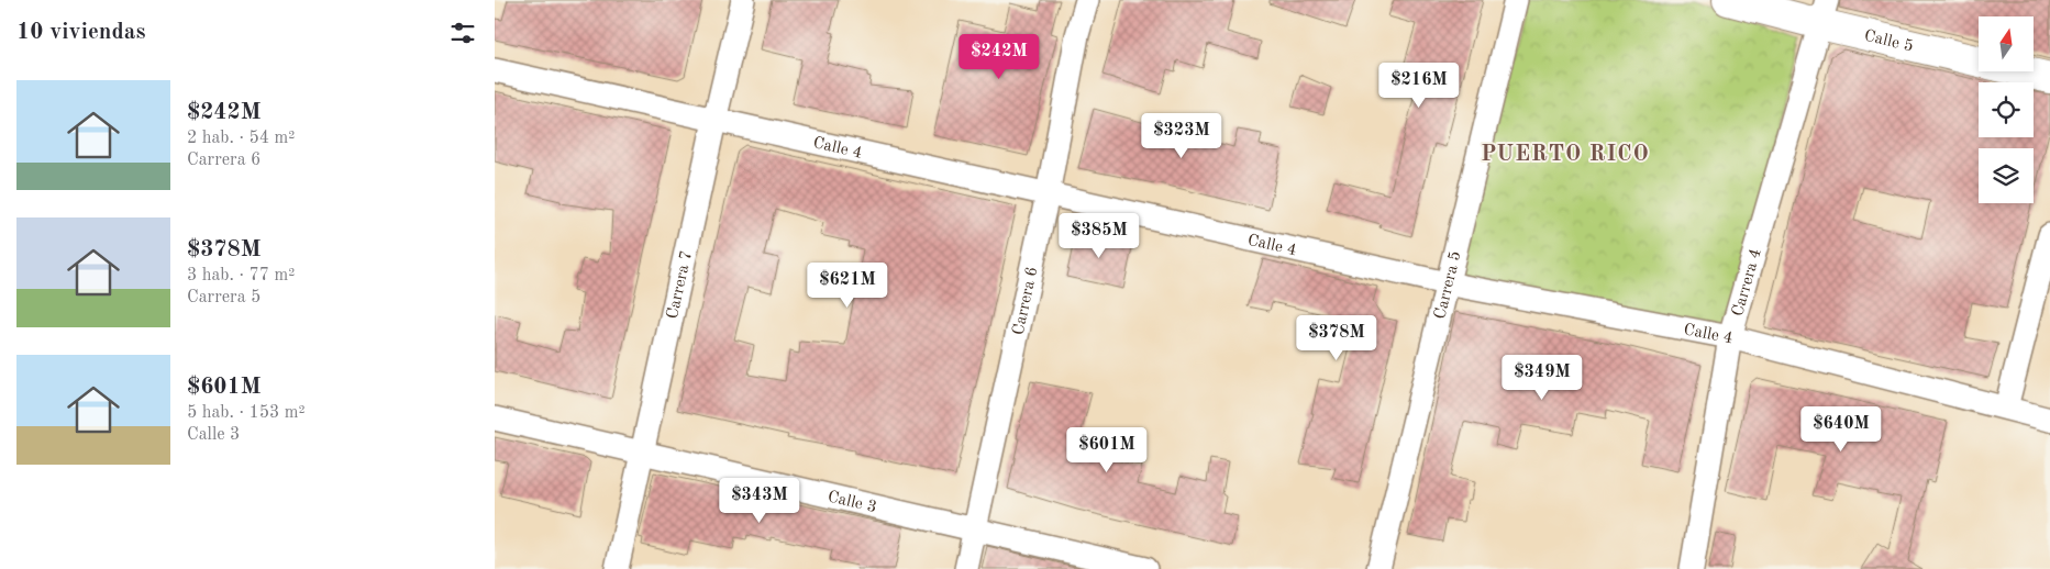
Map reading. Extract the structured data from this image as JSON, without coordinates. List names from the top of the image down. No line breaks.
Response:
{"streets":{"street":["Calle 5","Calle 4","Carrera 4","Carrera 7","Carrera 5","Carrera 6","Calle 3"]},"crossings":[["Calle 5","Carrera 4"],["Calle 4","Carrera 4"],["Calle 4","Carrera 7"],["Calle 4","Carrera 5"],["Calle 4","Carrera 6"],["Carrera 7","Calle 3"],["Carrera 6","Calle 3"]],"districts":["PUERTO RICO"],"north":"top","page":{"heading":"10 viviendas","price":["$242M","$216M","$323M","$385M","$621M","$378M","$349M","$640M","$601M","$343M"],"list":[{"name":"$242M","note":"2 hab. · 54 m² · Carrera 6"},{"name":"$378M","note":"3 hab. · 77 m² · Carrera 5"},{"name":"$601M","note":"5 hab. · 153 m² · Calle 3"}]}}
